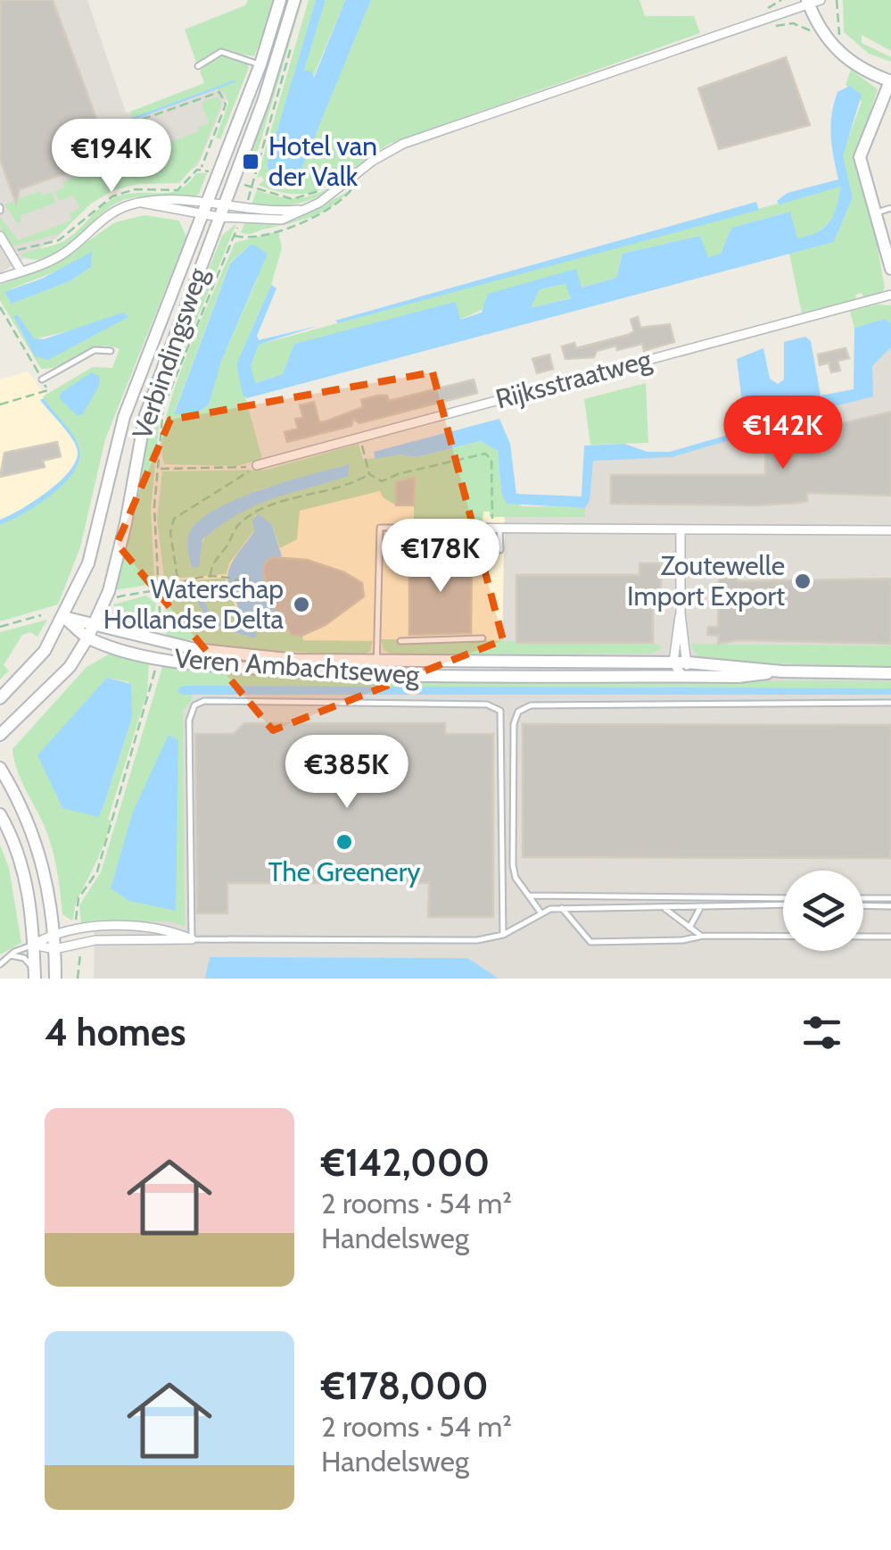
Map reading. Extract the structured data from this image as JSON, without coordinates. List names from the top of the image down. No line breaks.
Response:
{"streets":{"main road":["Verbindingsweg","Veren Ambachtseweg"],"street":["Rijksstraatweg"]},"crossings":[["Verbindingsweg","Veren Ambachtseweg"]],"places":{"transit":["Hotel van der Valk"],"other":["Zoutewelle Import Export","Waterschap Hollandse Delta","The Greenery"]},"page":{"price":["€194K","€142K","€178K","€385K"],"heading":"4 homes","list":[{"name":"€142,000","note":"2 rooms · 54 m² · Handelsweg"},{"name":"€178,000","note":"2 rooms · 54 m² · Handelsweg"}]}}
